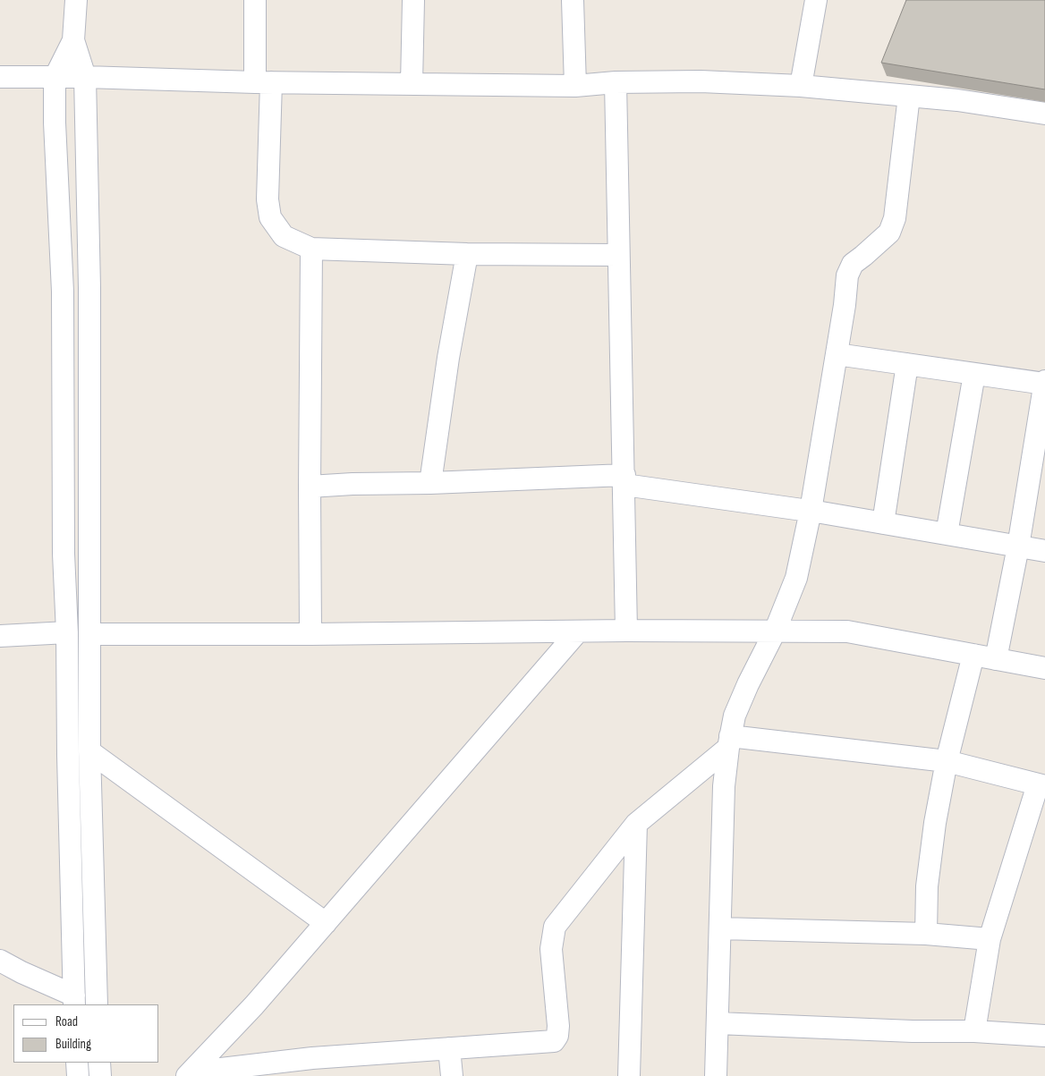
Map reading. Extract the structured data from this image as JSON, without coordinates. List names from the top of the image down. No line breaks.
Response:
{"legend":["Road","Building"]}
